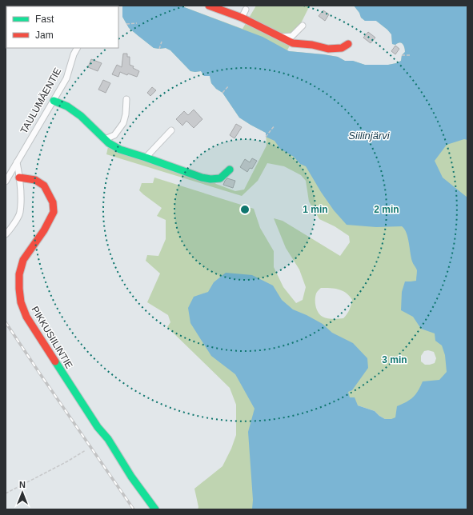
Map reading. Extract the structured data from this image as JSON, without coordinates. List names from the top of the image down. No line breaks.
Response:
{"streets":{"street":["TAULUMÄENTIE","PIKKUSIILINTIE"]},"water":["Siilinjärvi"],"legend":["Fast","Jam"],"north":"top","rings":["1 min","2 min","3 min"]}
